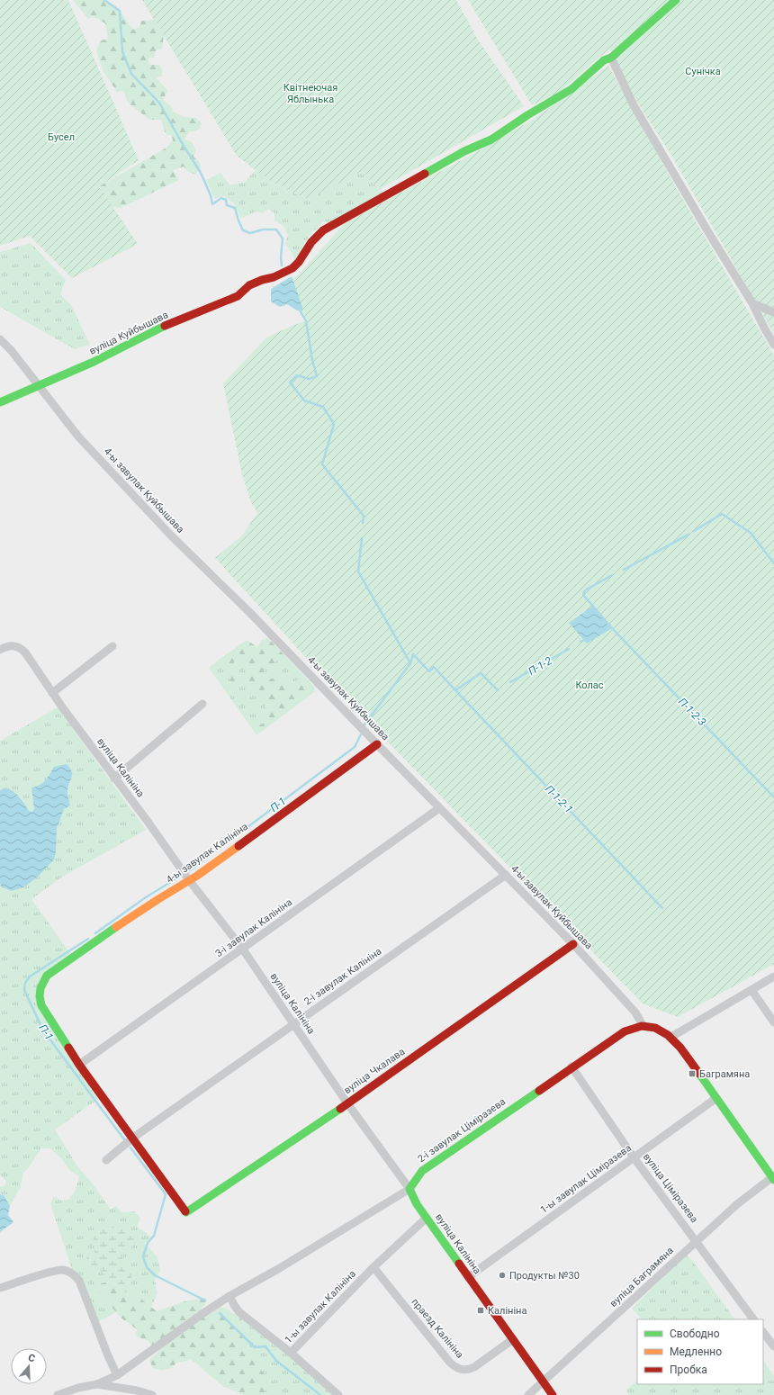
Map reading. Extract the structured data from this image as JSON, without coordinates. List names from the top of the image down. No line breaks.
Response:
{"streets":{"street":["вуліца Куйбышава","4-ы завулак Куйбышава","вуліца Калініна","4-ы завулак Калініна","3-і завулак Калініна","2-і завулак Калініна","вуліца Чкалава","2-і завулак Ціміразева","1-ы завулак Ціміразева","вуліца Ціміразева","вуліца Баграмяна","1-ы завулак Калініна","праезд Калініна"]},"crossings":[["вуліца Куйбышава","4-ы завулак Куйбышава"],["4-ы завулак Куйбышава","4-ы завулак Калініна"],["4-ы завулак Куйбышава","3-і завулак Калініна"],["4-ы завулак Куйбышава","2-і завулак Калініна"],["4-ы завулак Куйбышава","вуліца Чкалава"],["4-ы завулак Куйбышава","2-і завулак Ціміразева"],["вуліца Калініна","4-ы завулак Калініна"],["вуліца Калініна","3-і завулак Калініна"],["вуліца Калініна","2-і завулак Калініна"],["вуліца Калініна","вуліца Чкалава"],["вуліца Калініна","2-і завулак Ціміразева"],["вуліца Калініна","1-ы завулак Ціміразева"],["вуліца Калініна","вуліца Баграмяна"],["вуліца Калініна","1-ы завулак Калініна"],["вуліца Калініна","праезд Калініна"],["4-ы завулак Калініна","3-і завулак Калініна"],["2-і завулак Калініна","вуліца Чкалава"],["2-і завулак Ціміразева","вуліца Ціміразева"],["2-і завулак Ціміразева","1-ы завулак Калініна"],["1-ы завулак Ціміразева","вуліца Ціміразева"],["вуліца Ціміразева","вуліца Баграмяна"],["1-ы завулак Калініна","праезд Калініна"]],"water":["П-1-2","П-1-2-3","П-1-2-1","П-1"],"parks":["Сунічка","Квітнеючая Яблынька","Бусел","Колас"],"places":{"transit":["Баграмяна","Калініна"],"other":["Продукты №30"]},"legend":["Свободно","Медленно","Пробка"],"north":"top"}
